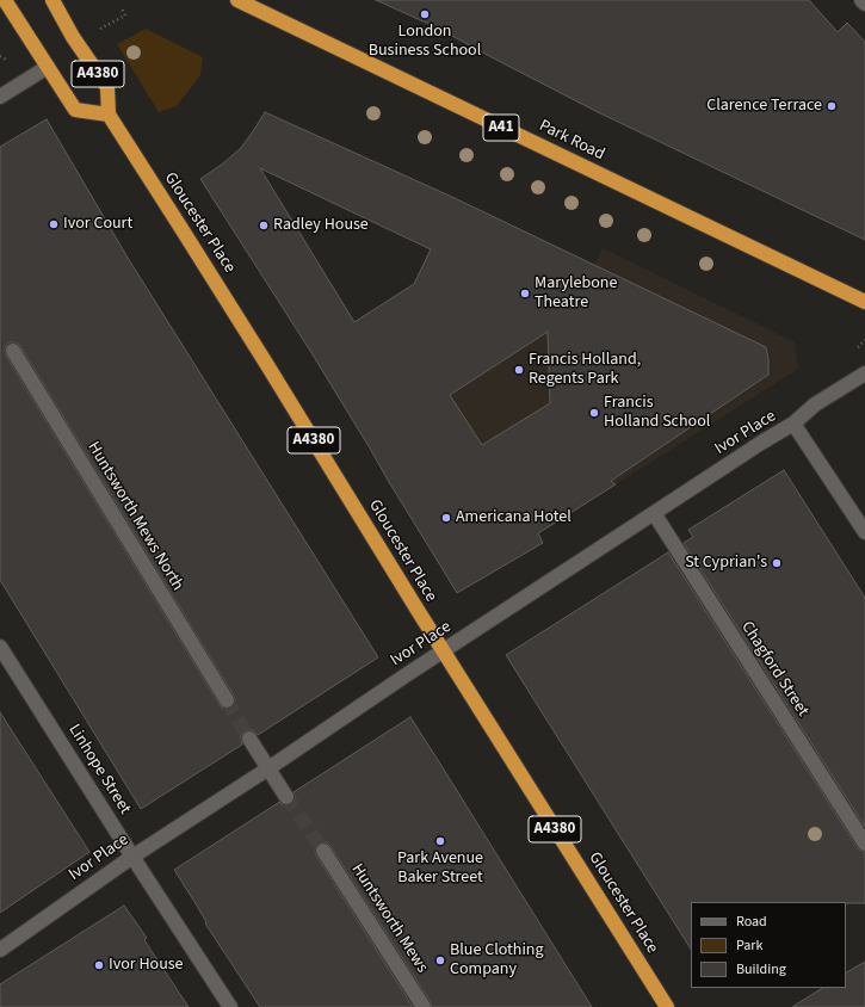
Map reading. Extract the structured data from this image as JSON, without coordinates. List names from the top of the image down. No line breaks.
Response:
{"streets":{"highway":["A4380","A41","Park Road","Gloucester Place"],"street":["Ivor Place","Huntsworth Mews North","Chagford Street","Linhope Street","Huntsworth Mews"]},"crossings":[["A4380","Gloucester Place"],["Gloucester Place","Ivor Place"],["Ivor Place","Chagford Street"],["Ivor Place","Linhope Street"]],"places":["London Business School","Clarence Terrace","Ivor Court","Radley House","Marylebone Theatre","Francis Holland, Regents Park","Francis Holland School","Americana Hotel","St Cyprian's","Park Avenue Baker Street","Blue Clothing Company","Ivor House"],"legend":["Road","Park","Building"]}
